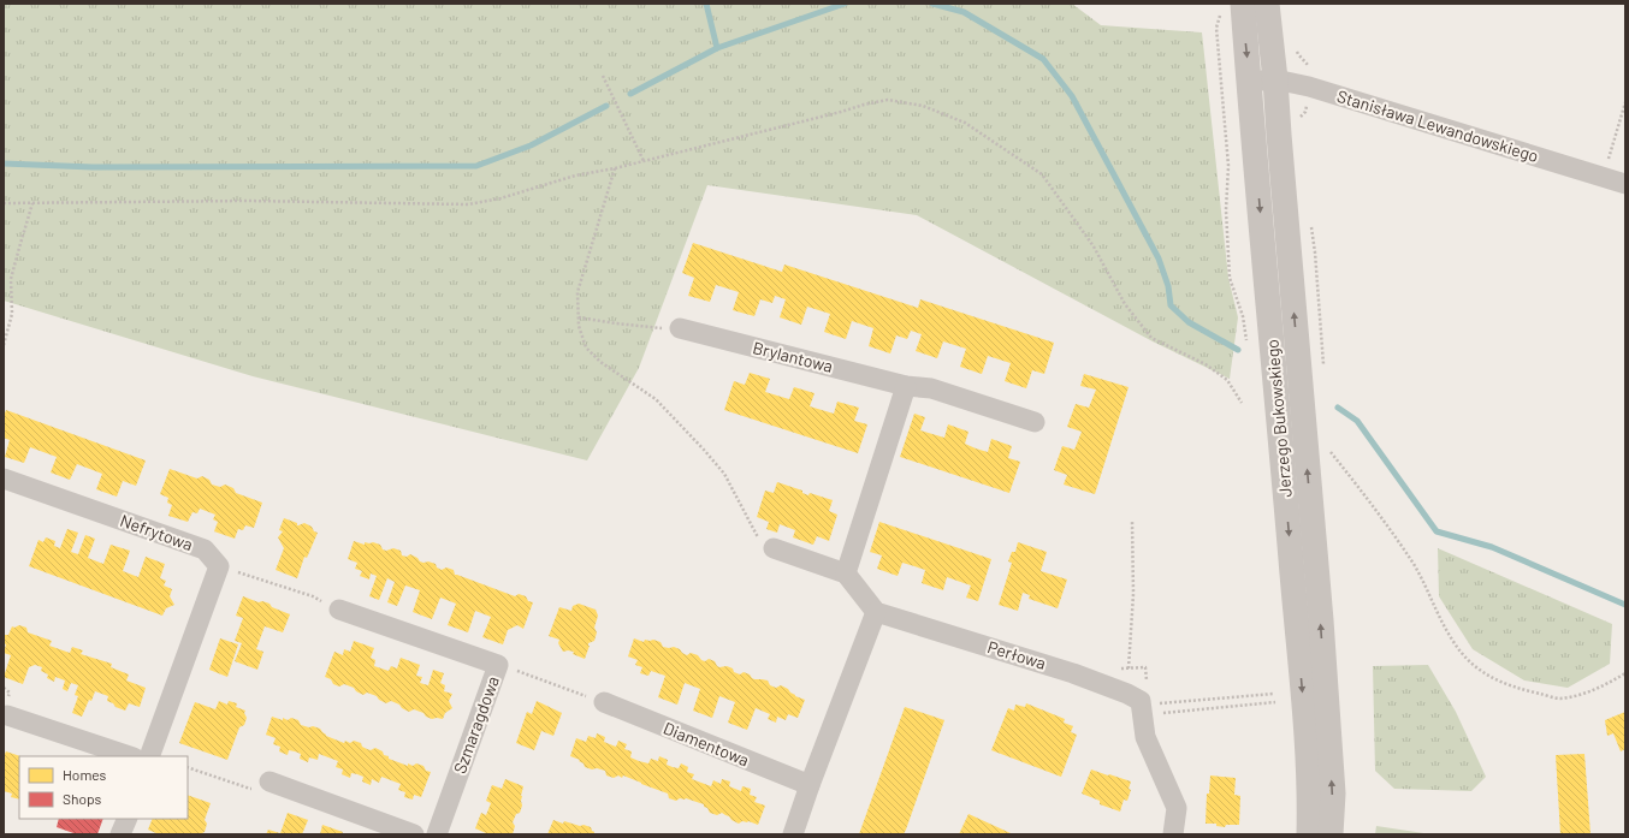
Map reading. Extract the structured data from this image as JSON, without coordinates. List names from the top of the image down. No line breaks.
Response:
{"streets":{"street":["Stanisława Lewandowskiego","Brylantowa","Jerzego Bukowskiego","Nefrytowa","Perłowa","Szmaragdowa","Diamentowa"]},"crossings":[["Stanisława Lewandowskiego","Jerzego Bukowskiego"]],"legend":["Homes","Shops"]}
